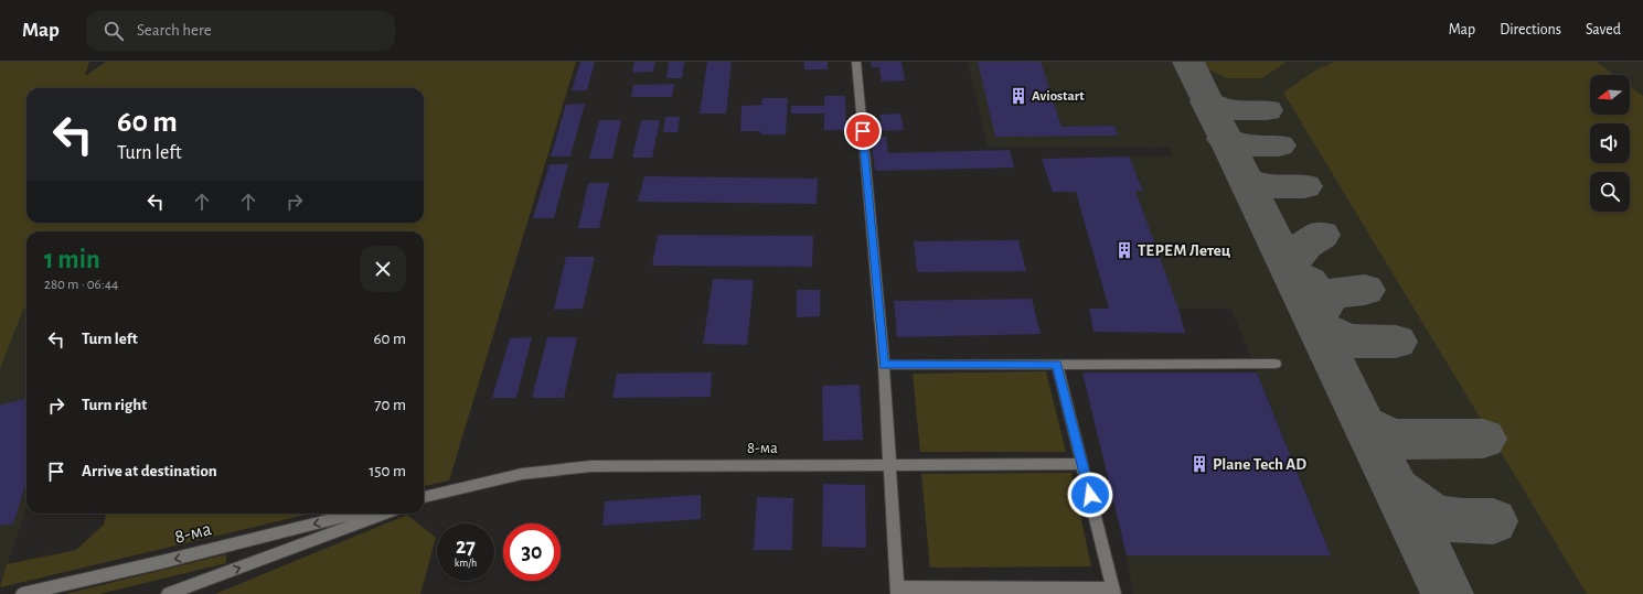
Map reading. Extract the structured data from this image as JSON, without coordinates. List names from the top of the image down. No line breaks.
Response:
{"streets":{"street":["8-ма"]},"places":{"building":["Aviostart","ТЕРЕМ Летец","Plane Tech AD"]},"north":"left","page":{"header":"Map","search":"Search here","nav":["Map","Directions","Saved"],"turn":["60 m","Turn left"],"heading":["1 min","280 m · 06:44"],"list":[{"name":"Turn left","value":"60 m"},{"name":"Turn right","value":"70 m"},{"name":"Arrive at destination","value":"150 m"}],"speed":"27 km/h","limit":"30"}}
